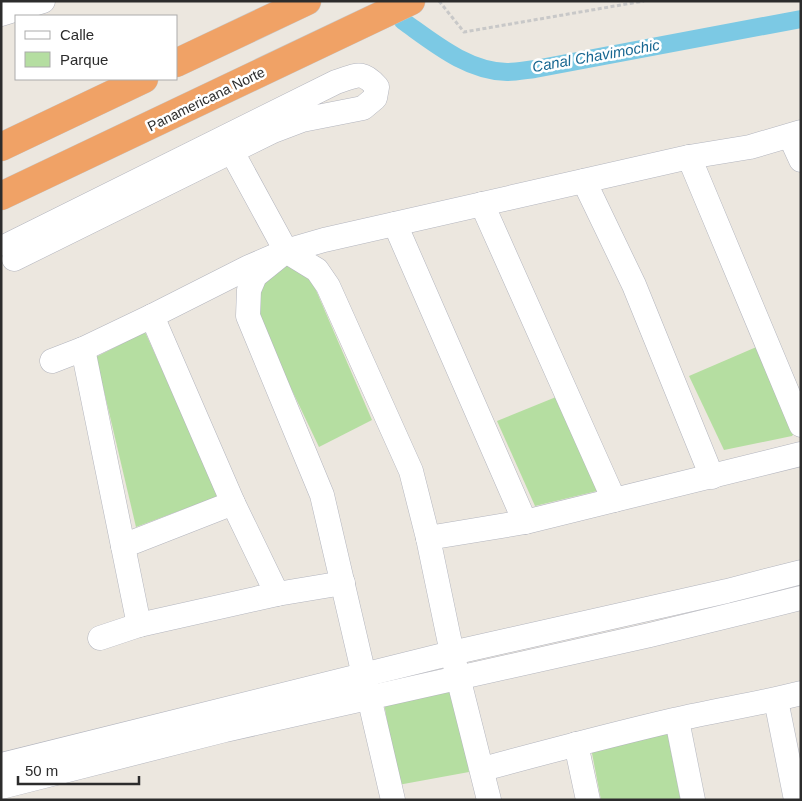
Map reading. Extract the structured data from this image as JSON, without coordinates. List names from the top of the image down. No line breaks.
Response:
{"streets":{"highway":["Panamericana Norte"]},"water":["Canal Chavimochic"],"legend":["Calle","Parque"],"scale_bar":"50 m"}
